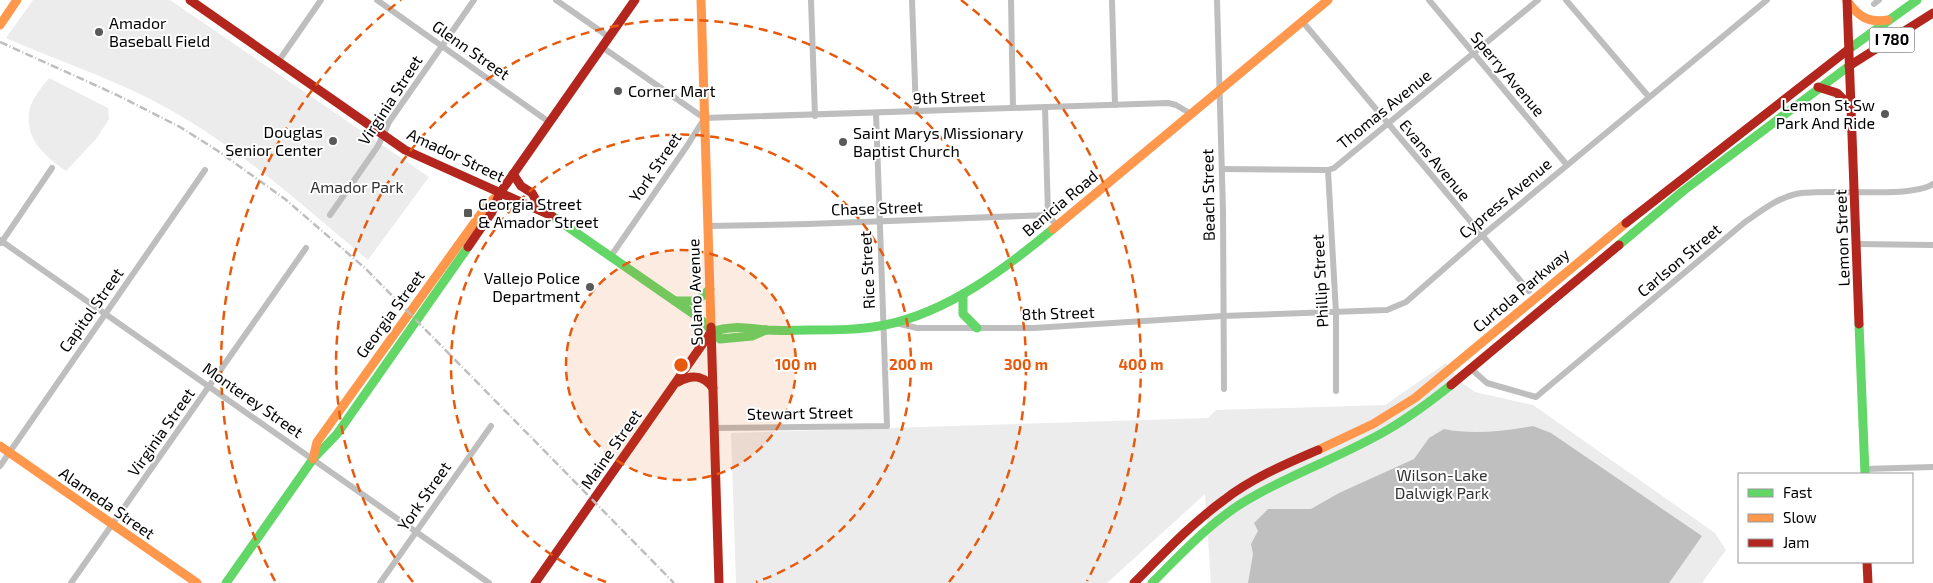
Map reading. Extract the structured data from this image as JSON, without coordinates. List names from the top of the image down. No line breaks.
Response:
{"streets":{"main road":["I 780","Amador Street","Benicia Road","Lemon Street","Curtola Parkway","Solano Avenue","Georgia Street","Maine Street","Alameda Street"],"street":["Glenn Street","Sperry Avenue","9th Street","Virginia Street","Thomas Avenue","Evans Avenue","York Street","Beach Street","Cypress Avenue","Chase Street","Carlson Street","Rice Street","Phillip Street","Capitol Street","8th Street","Monterey Street","Stewart Street"]},"crossings":[["Glenn Street","Virginia Street"],["Glenn Street","Georgia Street"],["Sperry Avenue","Thomas Avenue"],["Sperry Avenue","Cypress Avenue"],["9th Street","York Street"],["9th Street","Benicia Road"],["9th Street","Rice Street"],["9th Street","Solano Avenue"],["Virginia Street","Amador Street"],["Virginia Street","Monterey Street"],["Virginia Street","Alameda Street"],["Thomas Avenue","Evans Avenue"],["Thomas Avenue","Beach Street"],["Thomas Avenue","Phillip Street"],["Amador Street","York Street"],["Amador Street","Benicia Road"],["Amador Street","Solano Avenue"],["Amador Street","Georgia Street"],["Amador Street","Maine Street"],["Evans Avenue","Cypress Avenue"],["Evans Avenue","Benicia Road"],["York Street","Solano Avenue"],["York Street","Monterey Street"],["Beach Street","Cypress Avenue"],["Beach Street","Benicia Road"],["Beach Street","8th Street"],["Cypress Avenue","Phillip Street"],["Cypress Avenue","8th Street"],["Benicia Road","Rice Street"],["Benicia Road","Solano Avenue"],["Benicia Road","8th Street"],["Benicia Road","Maine Street"],["Chase Street","Rice Street"],["Chase Street","Solano Avenue"],["Lemon Street","Carlson Street"],["Lemon Street","Curtola Parkway"],["Carlson Street","Curtola Parkway"],["Rice Street","Stewart Street"],["Solano Avenue","Stewart Street"],["Solano Avenue","Maine Street"],["Capitol Street","Monterey Street"],["Capitol Street","Alameda Street"],["Georgia Street","Monterey Street"]],"parks":["Amador Park","Wilson-Lake Dalwigk Park"],"places":{"other":["Amador Baseball Field","Corner Mart","Lemon St Sw Park And Ride","Douglas Senior Center","Saint Marys Missionary Baptist Church","Vallejo Police Department"],"transit":["Georgia Street & Amador Street"]},"legend":["Fast","Slow","Jam"],"rings":["100 m","200 m","300 m","400 m"]}
